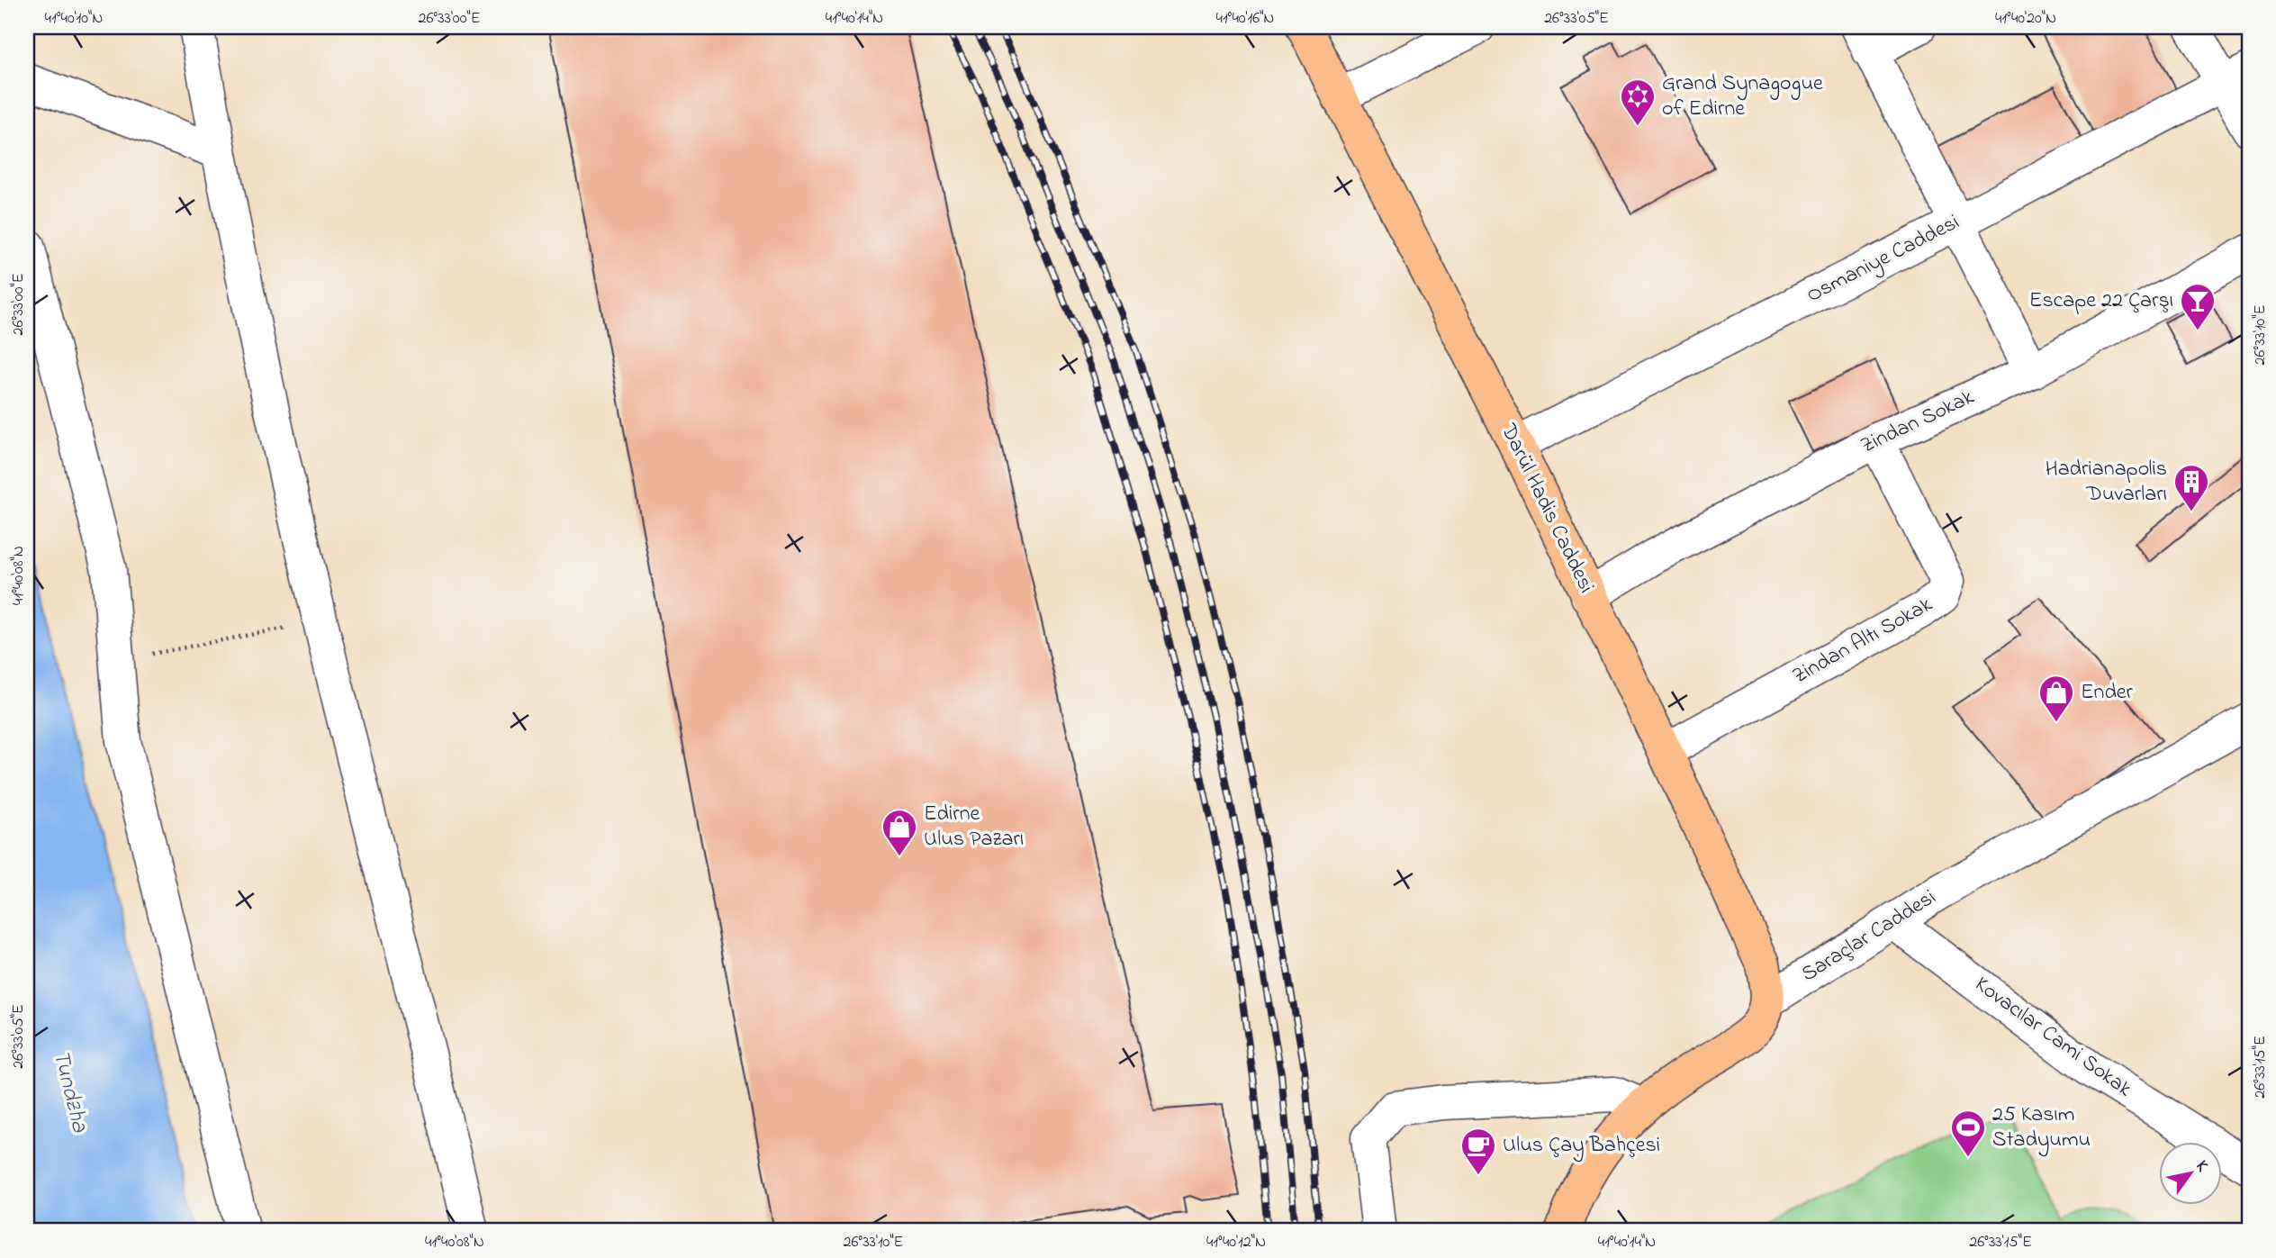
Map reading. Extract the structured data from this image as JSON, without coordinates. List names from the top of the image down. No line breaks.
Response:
{"streets":{"main road":["Darül Hadis Caddesi"],"street":["Osmaniye Caddesi","Zindan Sokak","Zindan Altı Sokak","Saraçlar Caddesi","Kovacılar Cami Sokak"]},"crossings":[["Osmaniye Caddesi","Darül Hadis Caddesi"],["Zindan Sokak","Darül Hadis Caddesi"],["Zindan Sokak","Zindan Altı Sokak"],["Darül Hadis Caddesi","Zindan Altı Sokak"],["Darül Hadis Caddesi","Saraçlar Caddesi"],["Saraçlar Caddesi","Kovacılar Cami Sokak"]],"water":["Tundzha"],"places":{"synagogue":["Grand Synagogue of Edirne"],"bar":["Escape 22 Çarşı"],"building":["Hadrianapolis Duvarları"],"shop":["Ender","Edirne Ulus Pazarı"],"sports":["25 Kasım Stadyumu"],"cafe":["Ulus Çay Bahçesi"]},"north":"top right","coordinates":["41°40'10\"N","26°33'00\"E","41°40'14\"N","41°40'16\"N","26°33'05\"E","41°40'20\"N","26°33'10\"E","41°40'08\"N","26°33'15\"E","41°40'12\"N"]}
